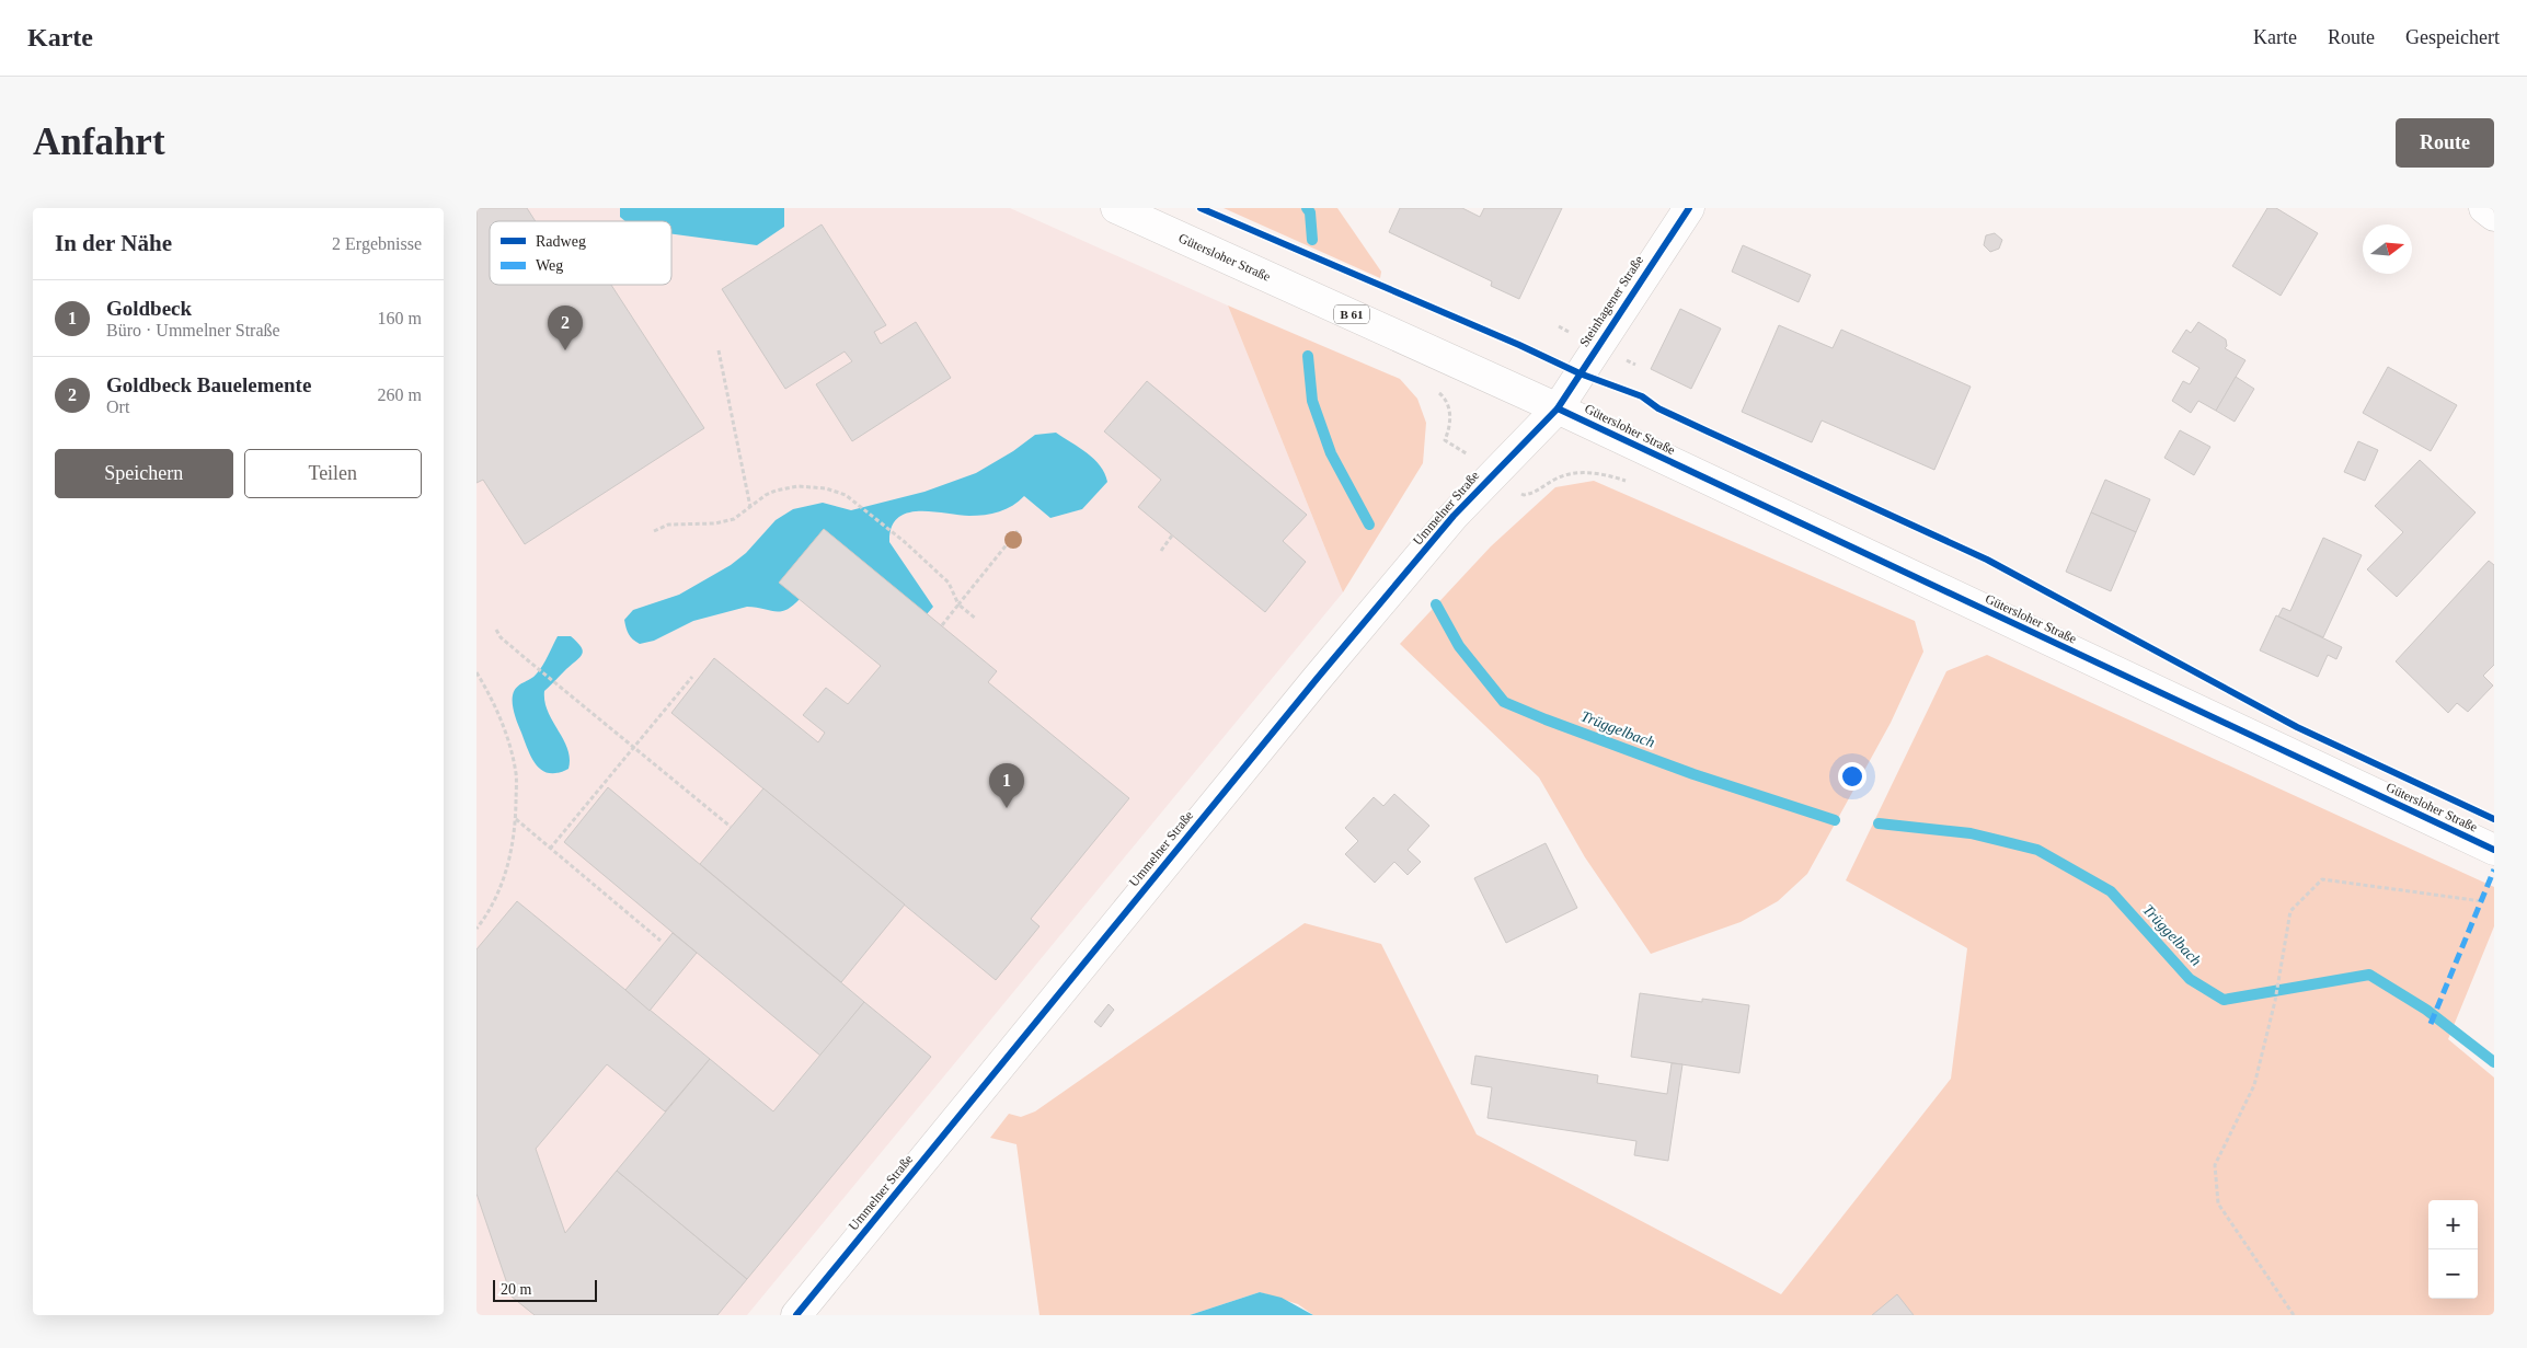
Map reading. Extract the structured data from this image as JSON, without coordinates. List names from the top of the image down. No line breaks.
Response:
{"streets":{"main road":["Gütersloher Straße","Steinhagener Straße","B 61","Ummelner Straße"]},"crossings":[["Gütersloher Straße","Steinhagener Straße"],["Gütersloher Straße","Ummelner Straße"],["Steinhagener Straße","Ummelner Straße"]],"water":["Trüggelbach"],"legend":["Radweg","Weg"],"scale_bar":"20 m","north":"right","page":{"header":"Karte","nav":["Karte","Route","Gespeichert"],"buttons":["Route",["Speichern","Teilen"]],"title":"Anfahrt","heading":["In der Nähe","2 Ergebnisse"],"list":[{"mark":"1","name":"Goldbeck","note":"Büro · Ummelner Straße","value":"160 m"},{"mark":"2","name":"Goldbeck Bauelemente","note":"Ort","value":"260 m"}],"pins":["2","1"],"map_buttons":["+","−"],"scale":"20 m"}}
